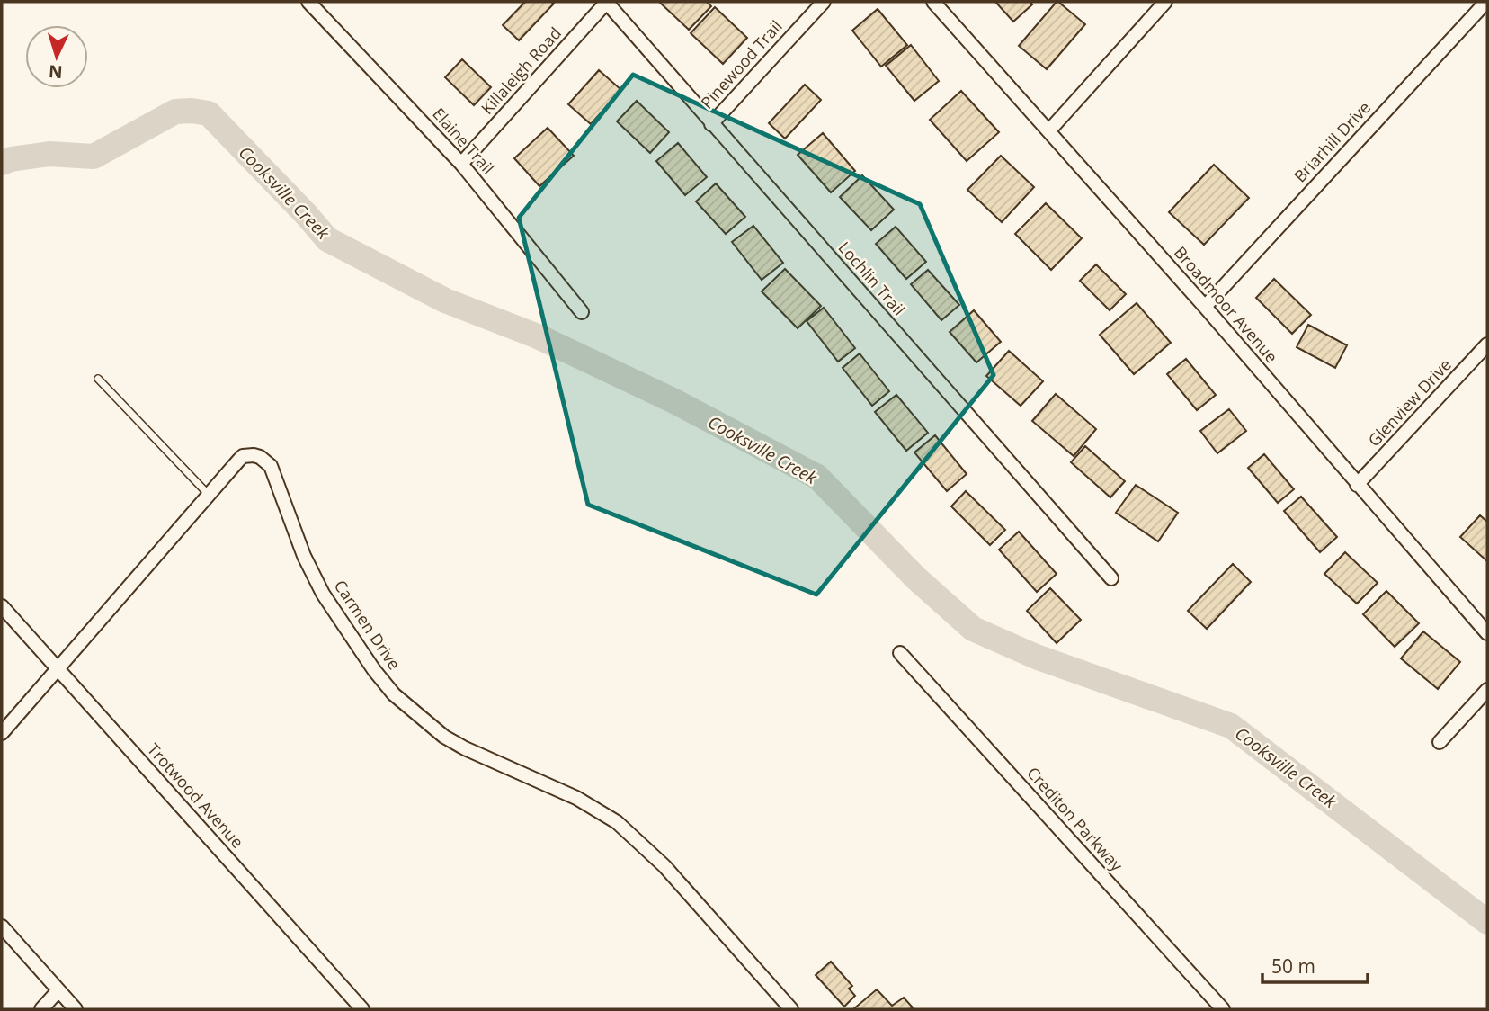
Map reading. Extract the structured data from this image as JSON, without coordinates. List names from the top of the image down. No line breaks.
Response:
{"streets":{"street":["Pinewood Trail","Killaleigh Road","Elaine Trail","Briarhill Drive","Lochlin Trail","Broadmoor Avenue","Glenview Drive","Carmen Drive","Trotwood Avenue","Crediton Parkway"]},"crossings":[["Pinewood Trail","Lochlin Trail"],["Killaleigh Road","Elaine Trail"],["Killaleigh Road","Lochlin Trail"],["Briarhill Drive","Broadmoor Avenue"],["Broadmoor Avenue","Glenview Drive"],["Carmen Drive","Trotwood Avenue"]],"water":["Cooksville Creek"],"scale_bar":"50 m","north":"bottom"}
